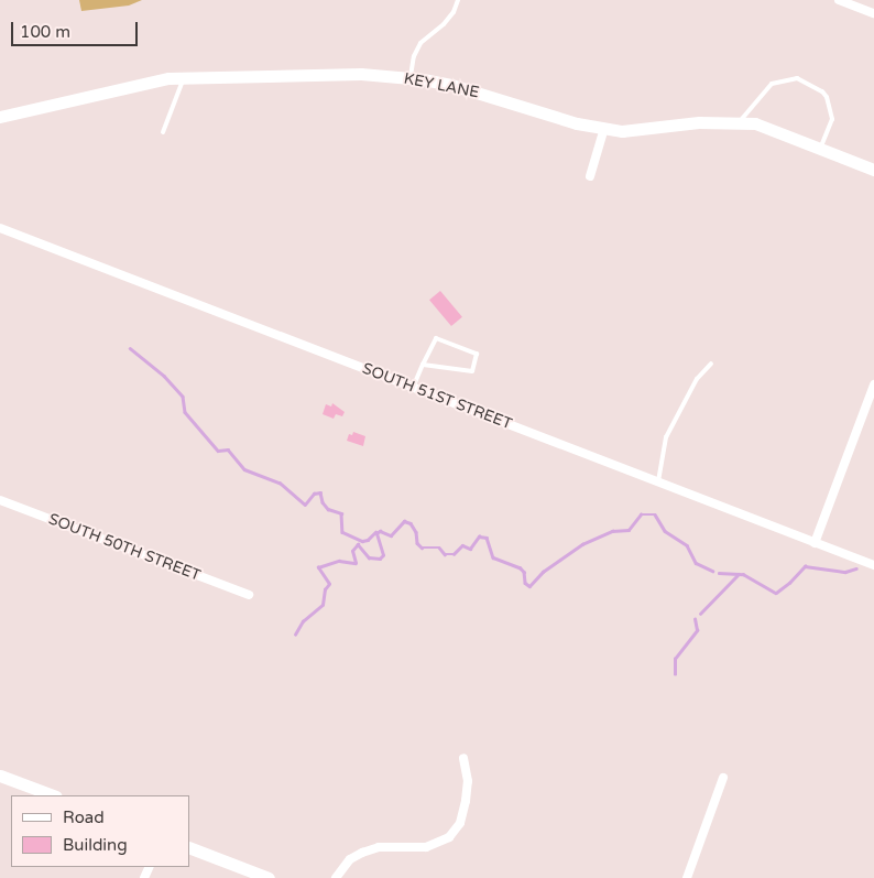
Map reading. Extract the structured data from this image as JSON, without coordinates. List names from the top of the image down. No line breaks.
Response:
{"streets":{"street":["KEY LANE","SOUTH 51ST STREET","SOUTH 50TH STREET"]},"legend":["Road","Building"],"scale_bar":"100 m"}
